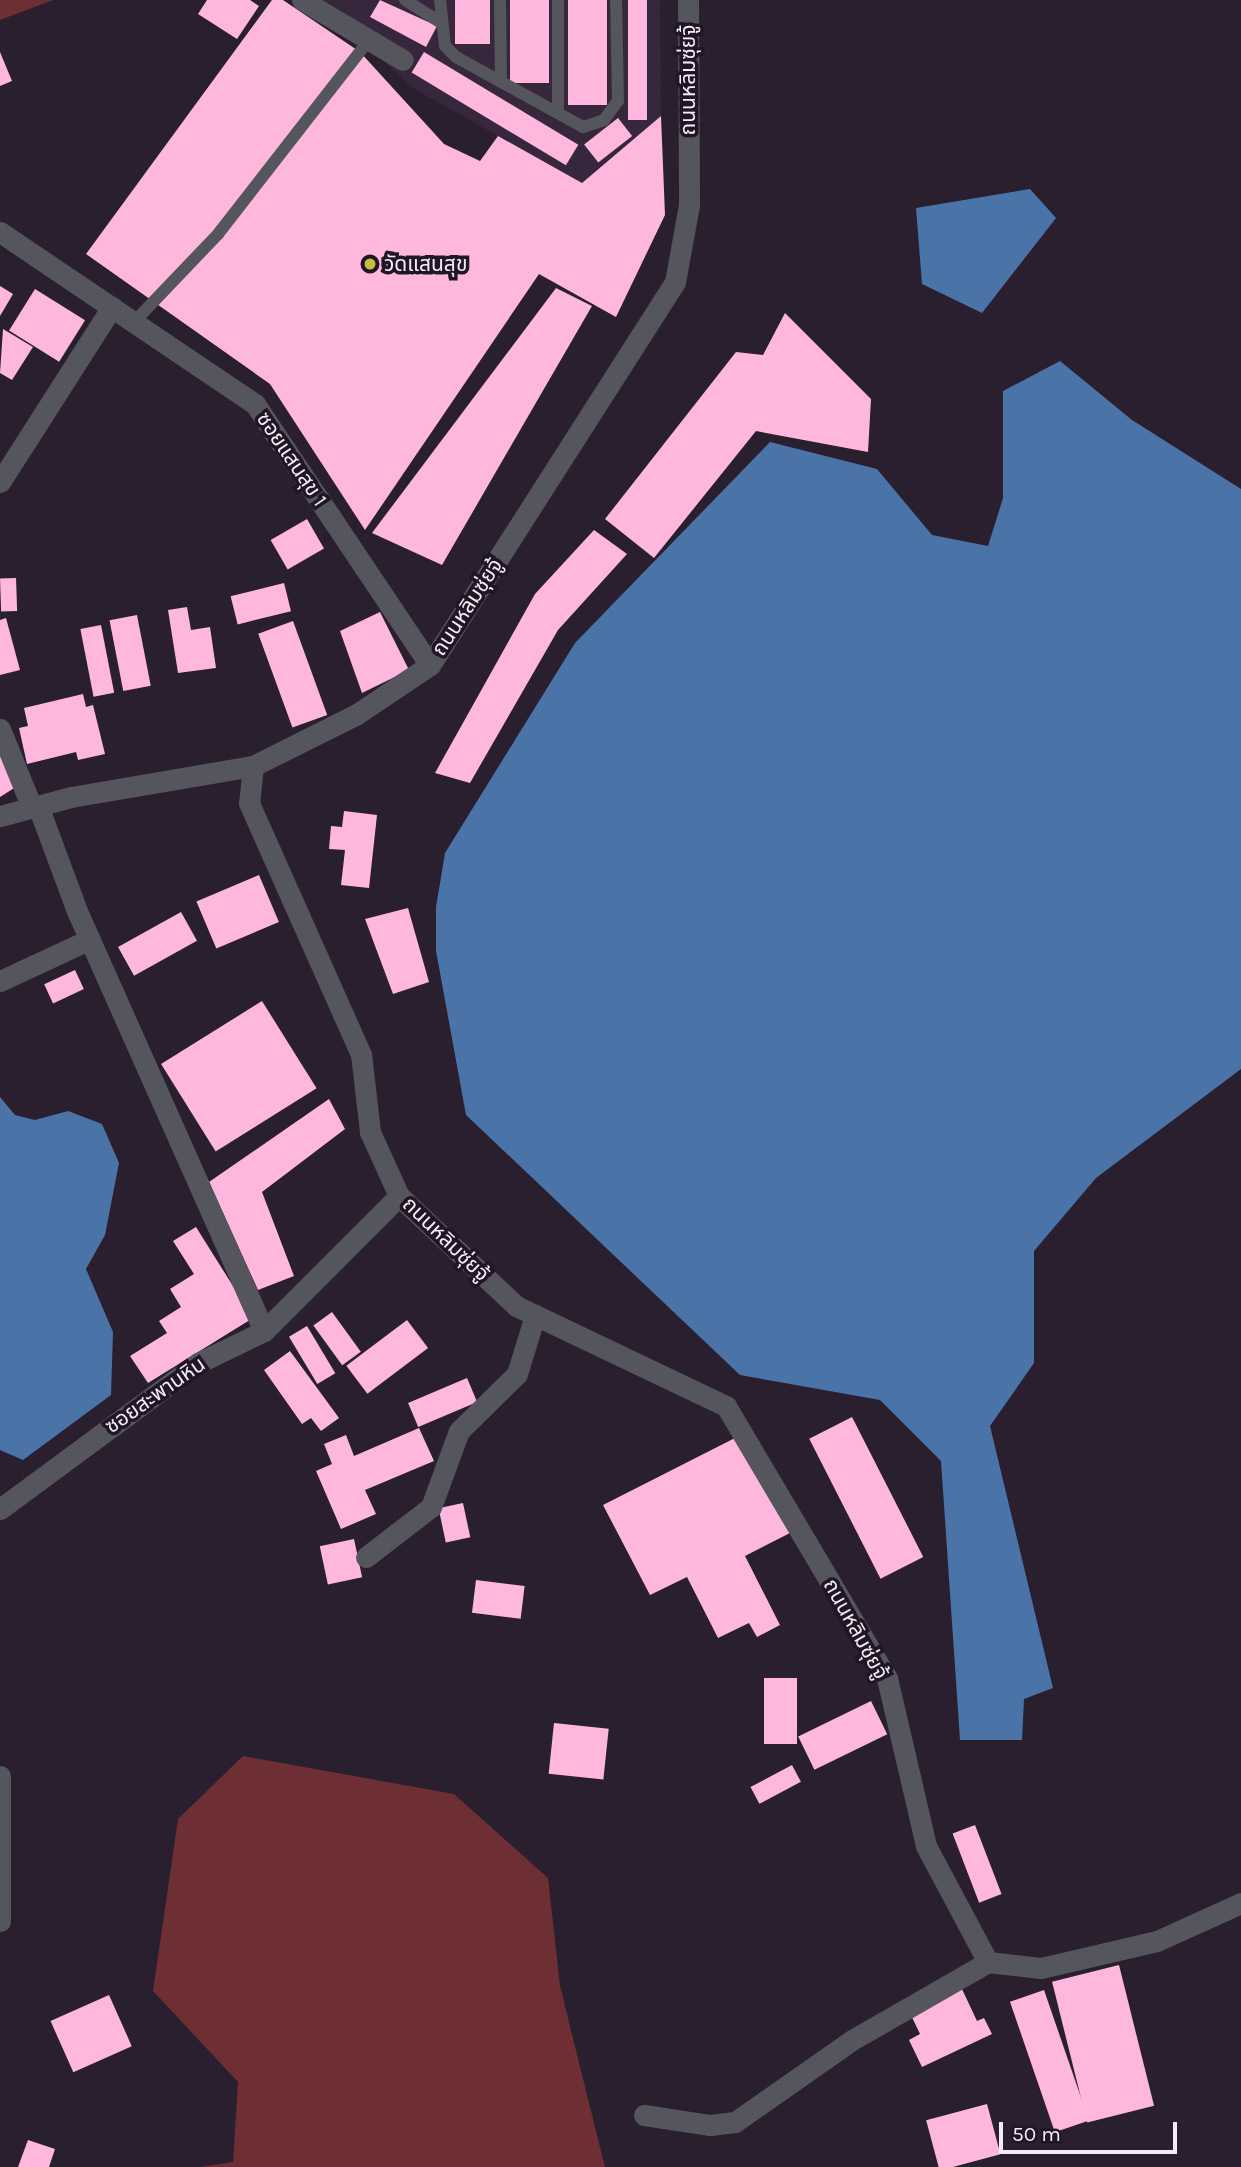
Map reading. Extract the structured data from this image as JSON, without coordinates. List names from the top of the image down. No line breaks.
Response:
{"streets":{"street":["ถนนหลิมซุ่ยจู้","ซอยแสนสุข 1","ซอยสะพานหิน"]},"crossings":[["ถนนหลิมซุ่ยจู้","ซอยแสนสุข 1"],["ถนนหลิมซุ่ยจู้","ซอยสะพานหิน"]],"places":["วัดแสนสุข"],"scale_bar":"50 m"}
